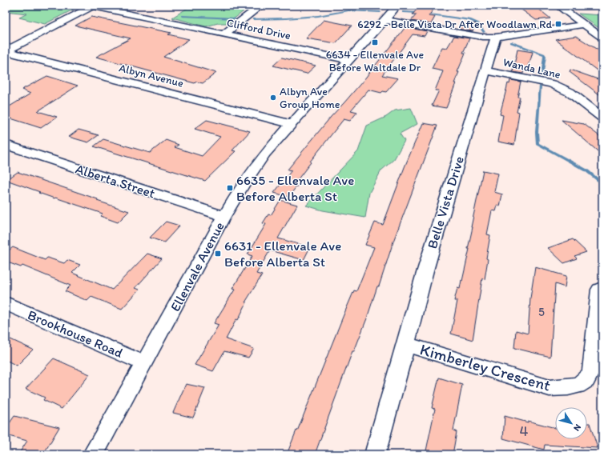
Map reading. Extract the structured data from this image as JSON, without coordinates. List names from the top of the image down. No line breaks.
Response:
{"streets":{"street":["Clifford Drive","Wanda Lane","Albyn Avenue","Alberta Street","Belle Vista Drive","Ellenvale Avenue","Brookhouse Road","Kimberley Crescent"]},"crossings":[["Clifford Drive","Ellenvale Avenue"],["Wanda Lane","Belle Vista Drive"],["Albyn Avenue","Ellenvale Avenue"],["Alberta Street","Ellenvale Avenue"],["Belle Vista Drive","Kimberley Crescent"],["Ellenvale Avenue","Brookhouse Road"]],"places":{"transit":["6292 - Belle Vista Dr After Woodlawn Rd","6634 - Ellenvale Ave Before Waltdale Dr","6635 - Ellenvale Ave Before Alberta St","6631 - Ellenvale Ave Before Alberta St"],"other":["Albyn Ave Group Home"]},"house_numbers":["5","4"],"north":"bottom right"}
